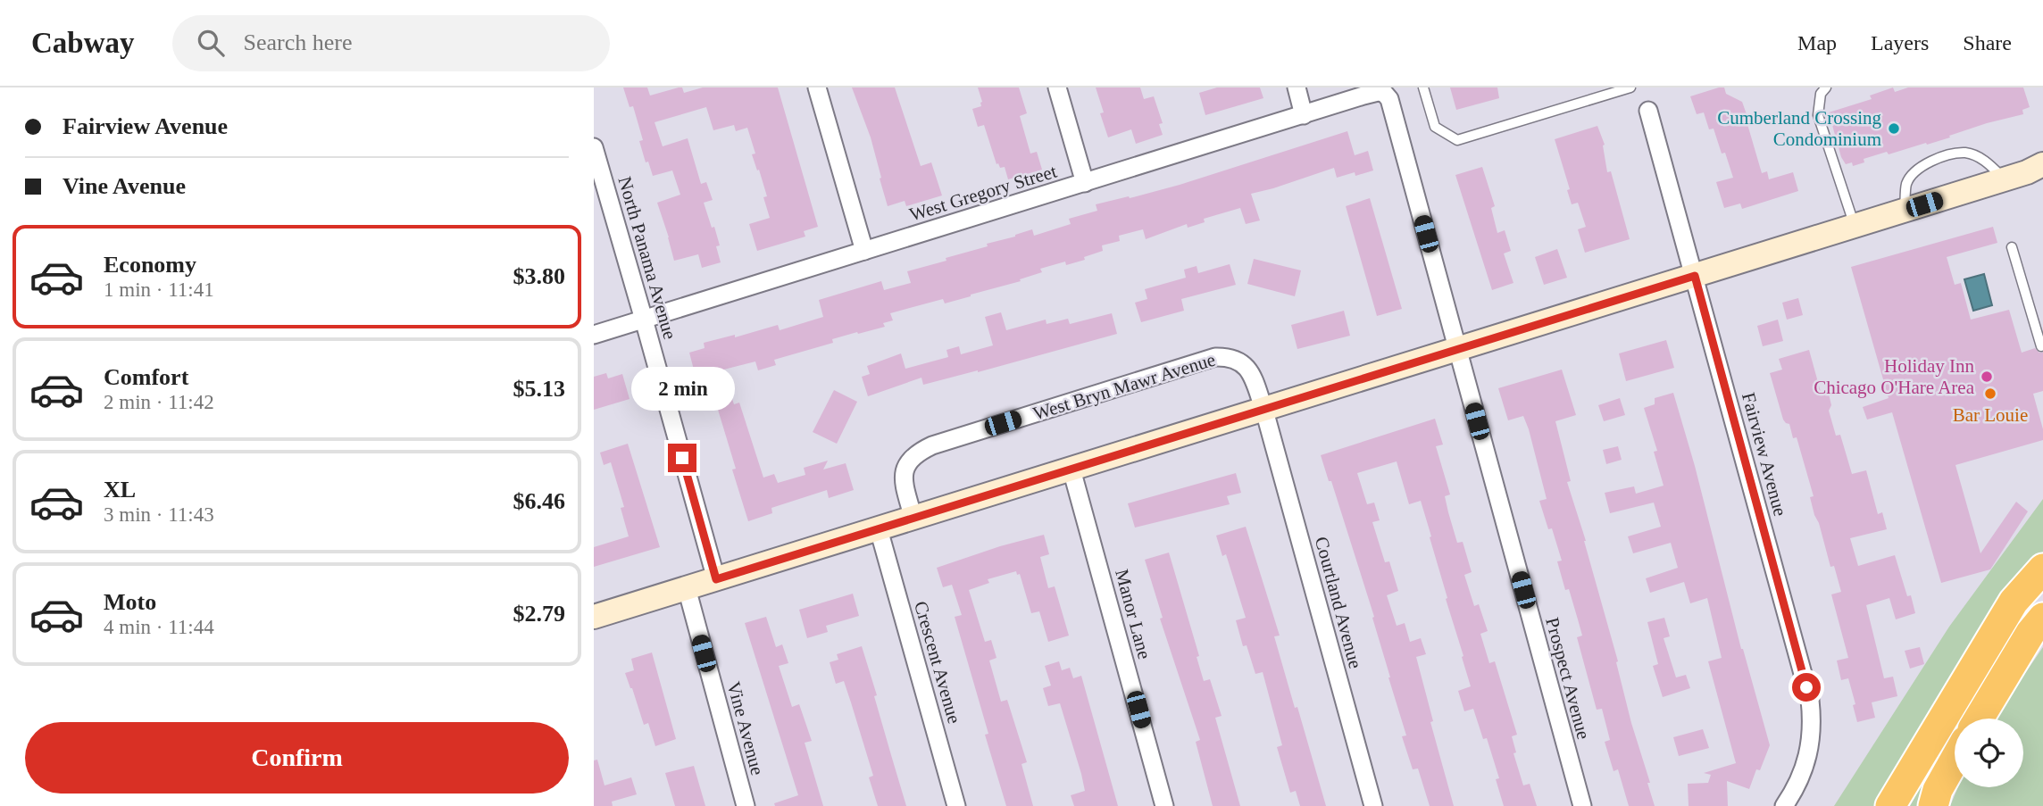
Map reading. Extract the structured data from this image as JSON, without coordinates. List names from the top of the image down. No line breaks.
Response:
{"streets":{"street":["West Gregory Street","North Panama Avenue","West Bryn Mawr Avenue","Fairview Avenue","Courtland Avenue","Manor Lane","Crescent Avenue","Prospect Avenue","Vine Avenue"]},"crossings":[["West Gregory Street","North Panama Avenue"],["West Gregory Street","Prospect Avenue"],["West Bryn Mawr Avenue","Courtland Avenue"]],"places":["Cumberland Crossing Condominium","Holiday Inn Chicago O'Hare Area","Bar Louie"],"page":{"header":"Cabway","search":"Search here","nav":["Map","Layers","Share"],"banner":["Fairview Avenue","Vine Avenue"],"list":[{"name":"Economy","note":"1 min · 11:41","value":"$3.80"},{"name":"Comfort","note":"2 min · 11:42","value":"$5.13"},{"name":"XL","note":"3 min · 11:43","value":"$6.46"},{"name":"Moto","note":"4 min · 11:44","value":"$2.79"}],"bubble":"2 min","buttons":"Confirm"}}
